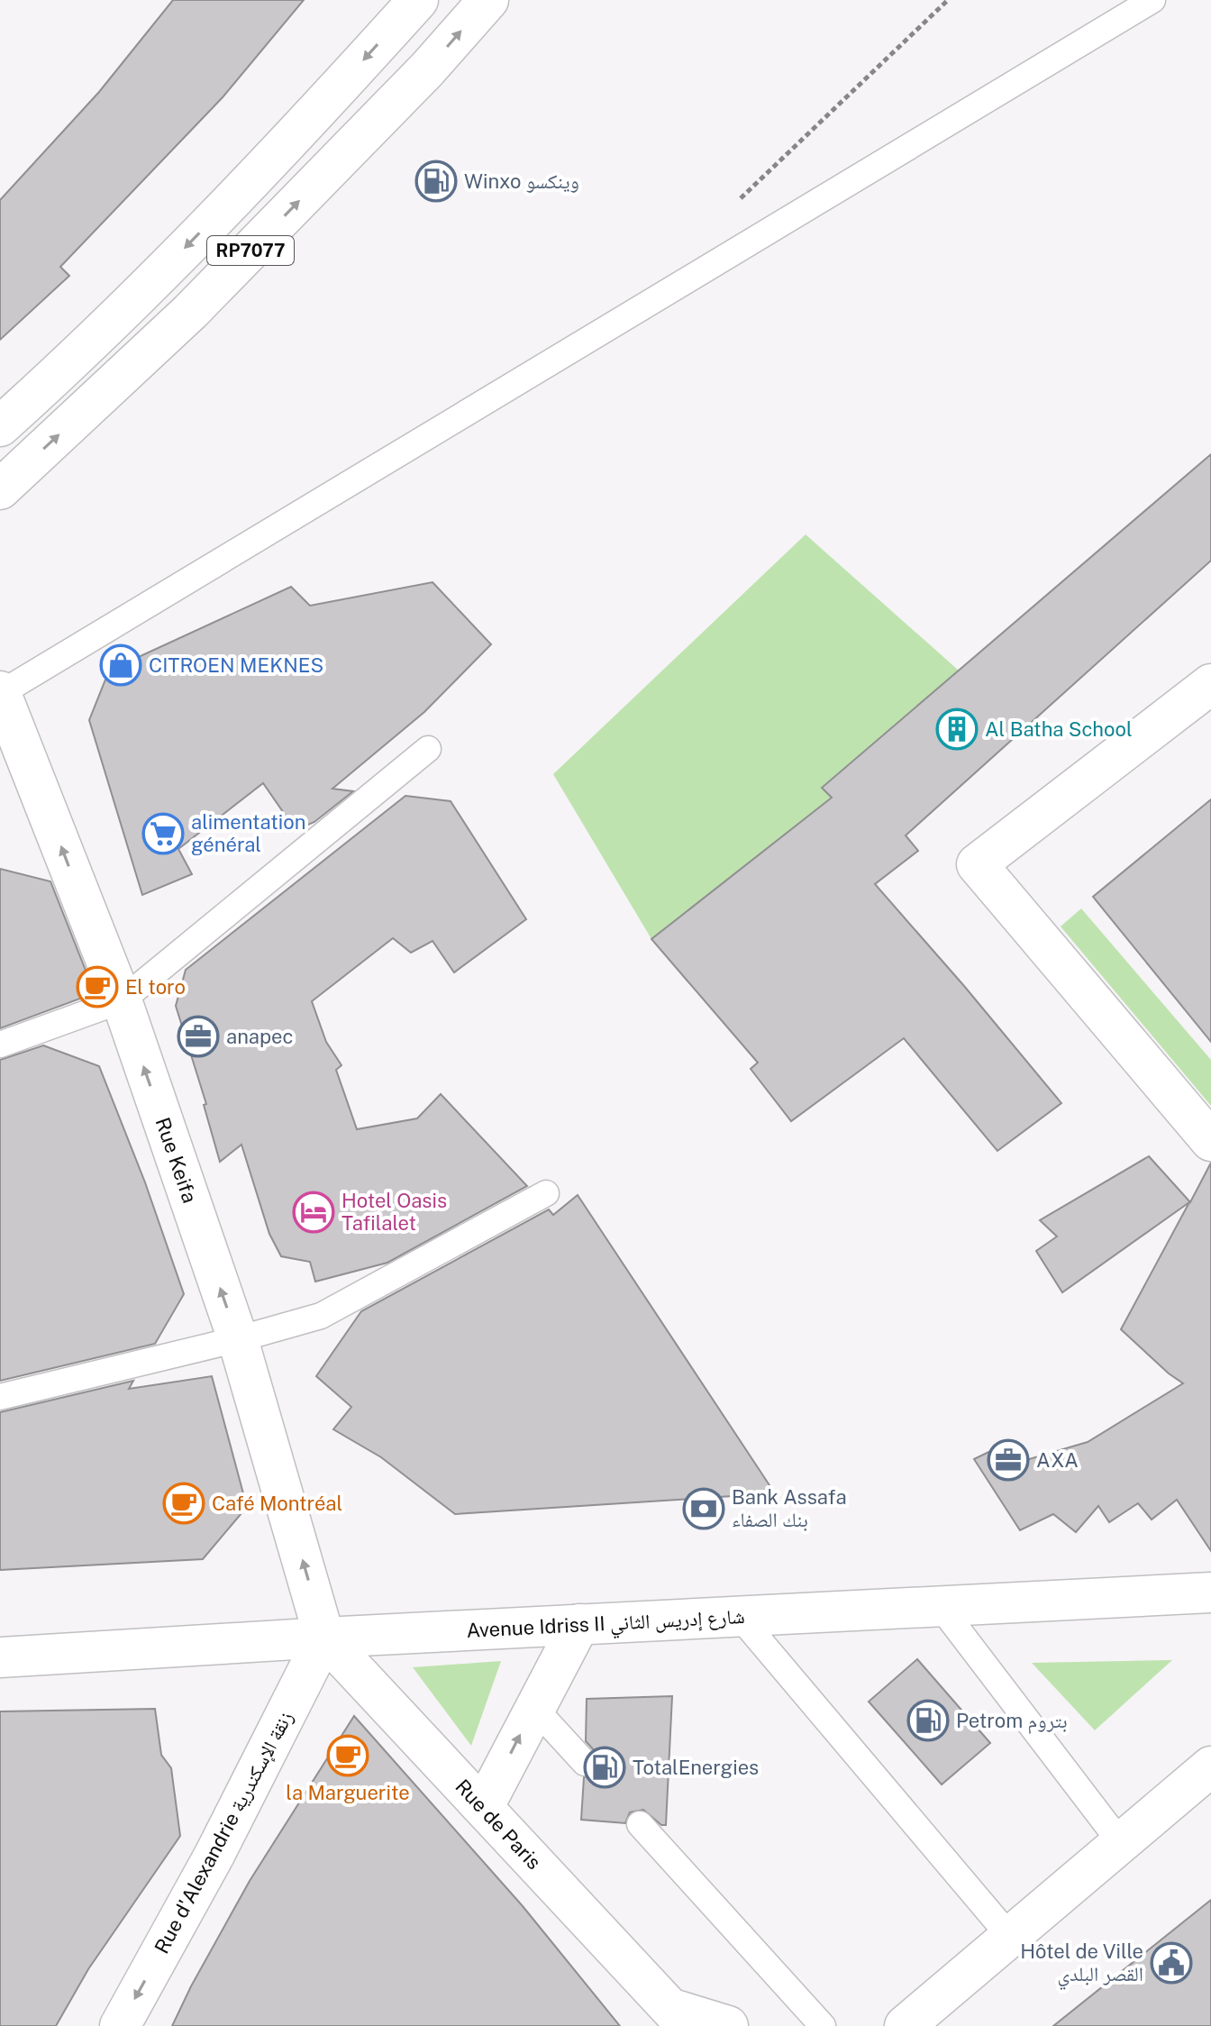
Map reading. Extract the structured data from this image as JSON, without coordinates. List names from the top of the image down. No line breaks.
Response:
{"streets":{"street":["RP7077","Rue Keifa","Avenue Idriss II شارع إدريس الثاني","Rue de Paris","Rue d'Alexandrie زنقة الإسكندرية"]},"crossings":[["Rue Keifa","Avenue Idriss II شارع إدريس الثاني"],["Rue Keifa","Rue de Paris"],["Rue Keifa","Rue d'Alexandrie زنقة الإسكندرية"],["Avenue Idriss II شارع إدريس الثاني","Rue de Paris"],["Avenue Idriss II شارع إدريس الثاني","Rue d'Alexandrie زنقة الإسكندرية"],["Rue de Paris","Rue d'Alexandrie زنقة الإسكندرية"]],"one_way":["Rue Keifa","Rue d'Alexandrie زنقة الإسكندرية"],"places":{"fuel station":["Winxo وينكسو","Petrom بتروم","TotalEnergies"],"shop":["CITROEN MEKNES"],"building":["Al Batha School"],"supermarket":["alimentation général"],"cafe":["El toro","Café Montréal","la Marguerite"],"office":["anapec","AXA"],"hotel":["Hotel Oasis Tafilalet"],"bank":["Bank Assafa بنك الصفاء"],"public building":["Hôtel de Ville القصر البلدي"]}}
